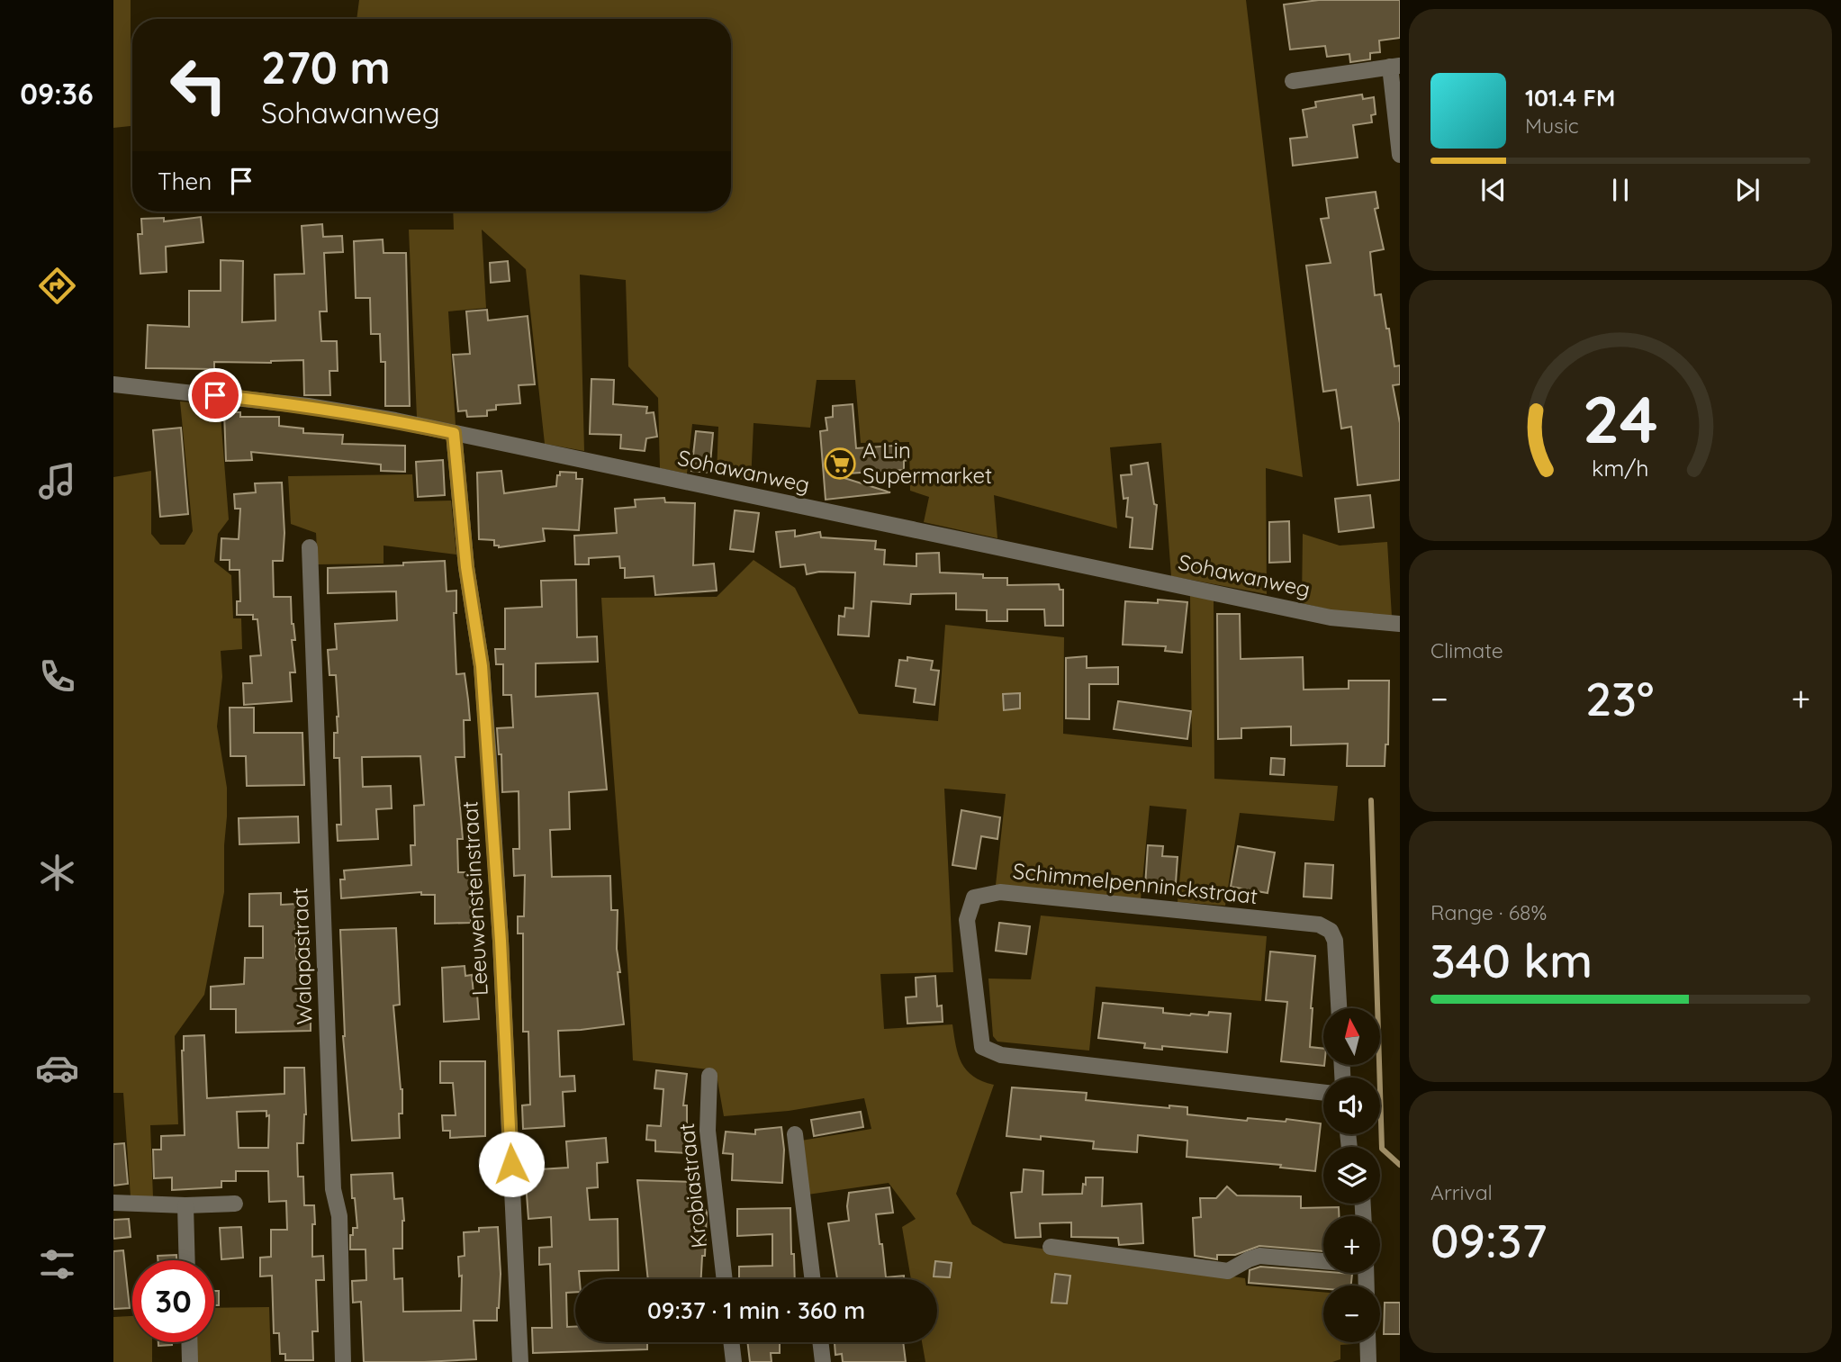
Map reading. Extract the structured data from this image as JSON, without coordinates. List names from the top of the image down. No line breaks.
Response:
{"streets":{"street":["Sohawanweg","Schimmelpenninckstraat","Leeuwensteinstraat","Walapastraat","Krobiastraat"]},"crossings":[["Sohawanweg","Leeuwensteinstraat"]],"places":{"supermarket":["A Lin Supermarket"]},"north":"top","page":{"tabs":"09:36","turn":["270 m","Sohawanweg"],"song":["101.4 FM","Music"],"then":"Then","tile":["Climate",["Range · 68%","340 km"],["Arrival","09:37"]],"heat":["−","23°","+"],"map_buttons":["+","−"],"limit":"30","trip":"09:37 · 1 min · 360 m","gauge":["24","km/h"]}}
